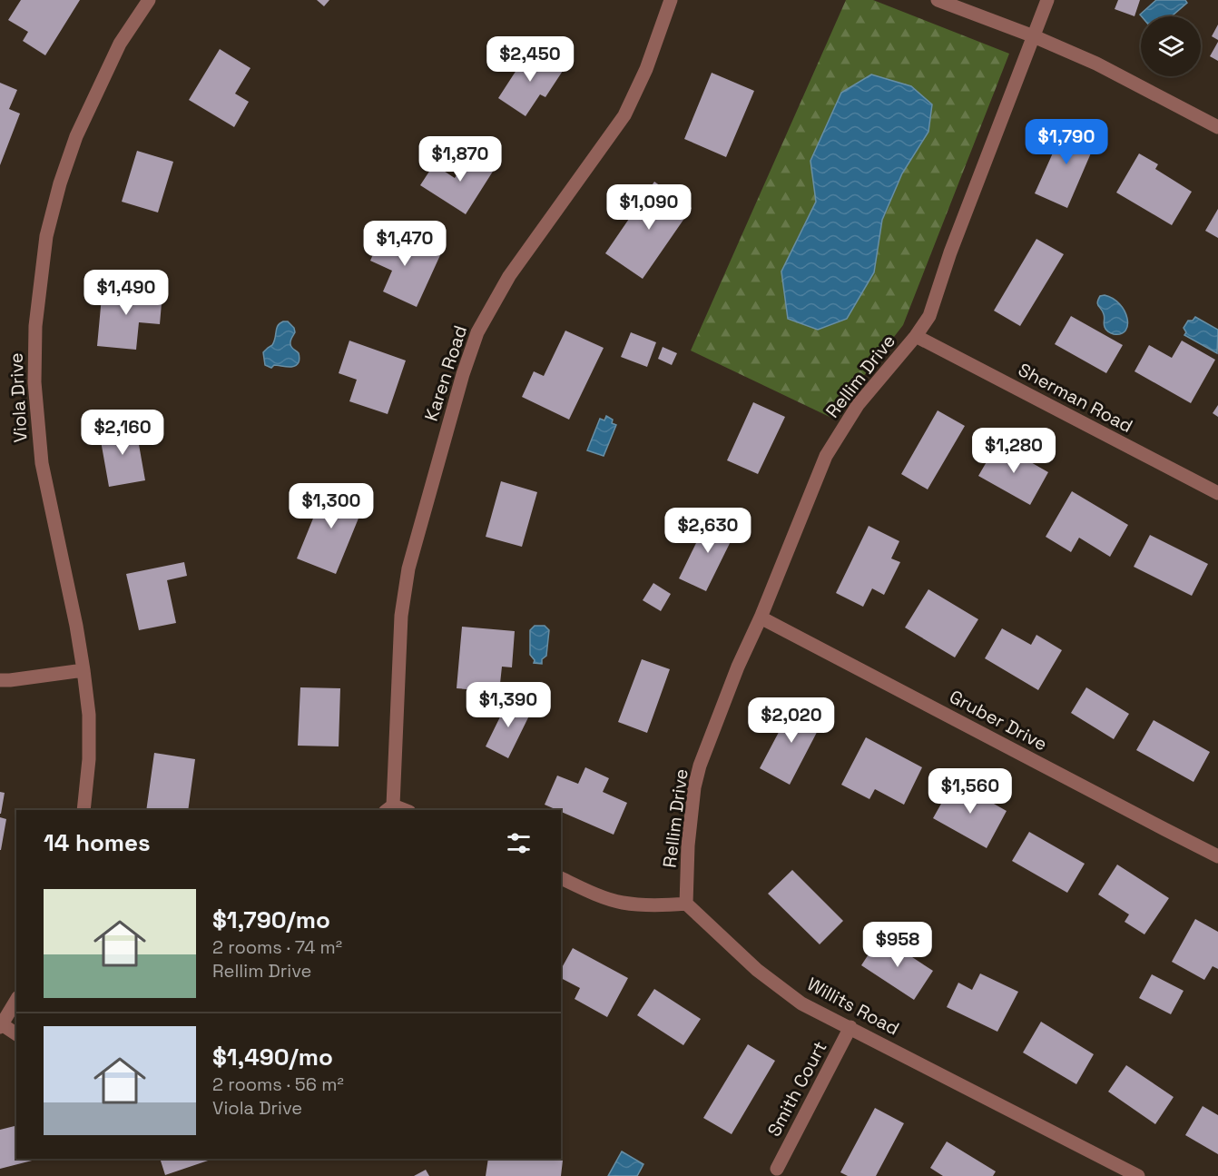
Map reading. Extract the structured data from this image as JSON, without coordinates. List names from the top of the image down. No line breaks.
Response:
{"streets":{"street":["Karen Road","Rellim Drive","Viola Drive","Sherman Road","Gruber Drive","Willits Road","Smith Court"]},"crossings":[["Rellim Drive","Sherman Road"],["Rellim Drive","Gruber Drive"],["Rellim Drive","Willits Road"],["Willits Road","Smith Court"]],"page":{"price":["$2,450","$1,790","$1,870","$1,090","$1,470","$1,490","$2,160","$1,280","$1,300","$2,630","$1,390","$2,020","$1,560","$958"],"heading":"14 homes","list":[{"name":"$1,790/mo","note":"2 rooms · 74 m² · Rellim Drive"},{"name":"$1,490/mo","note":"2 rooms · 56 m² · Viola Drive"}]}}
